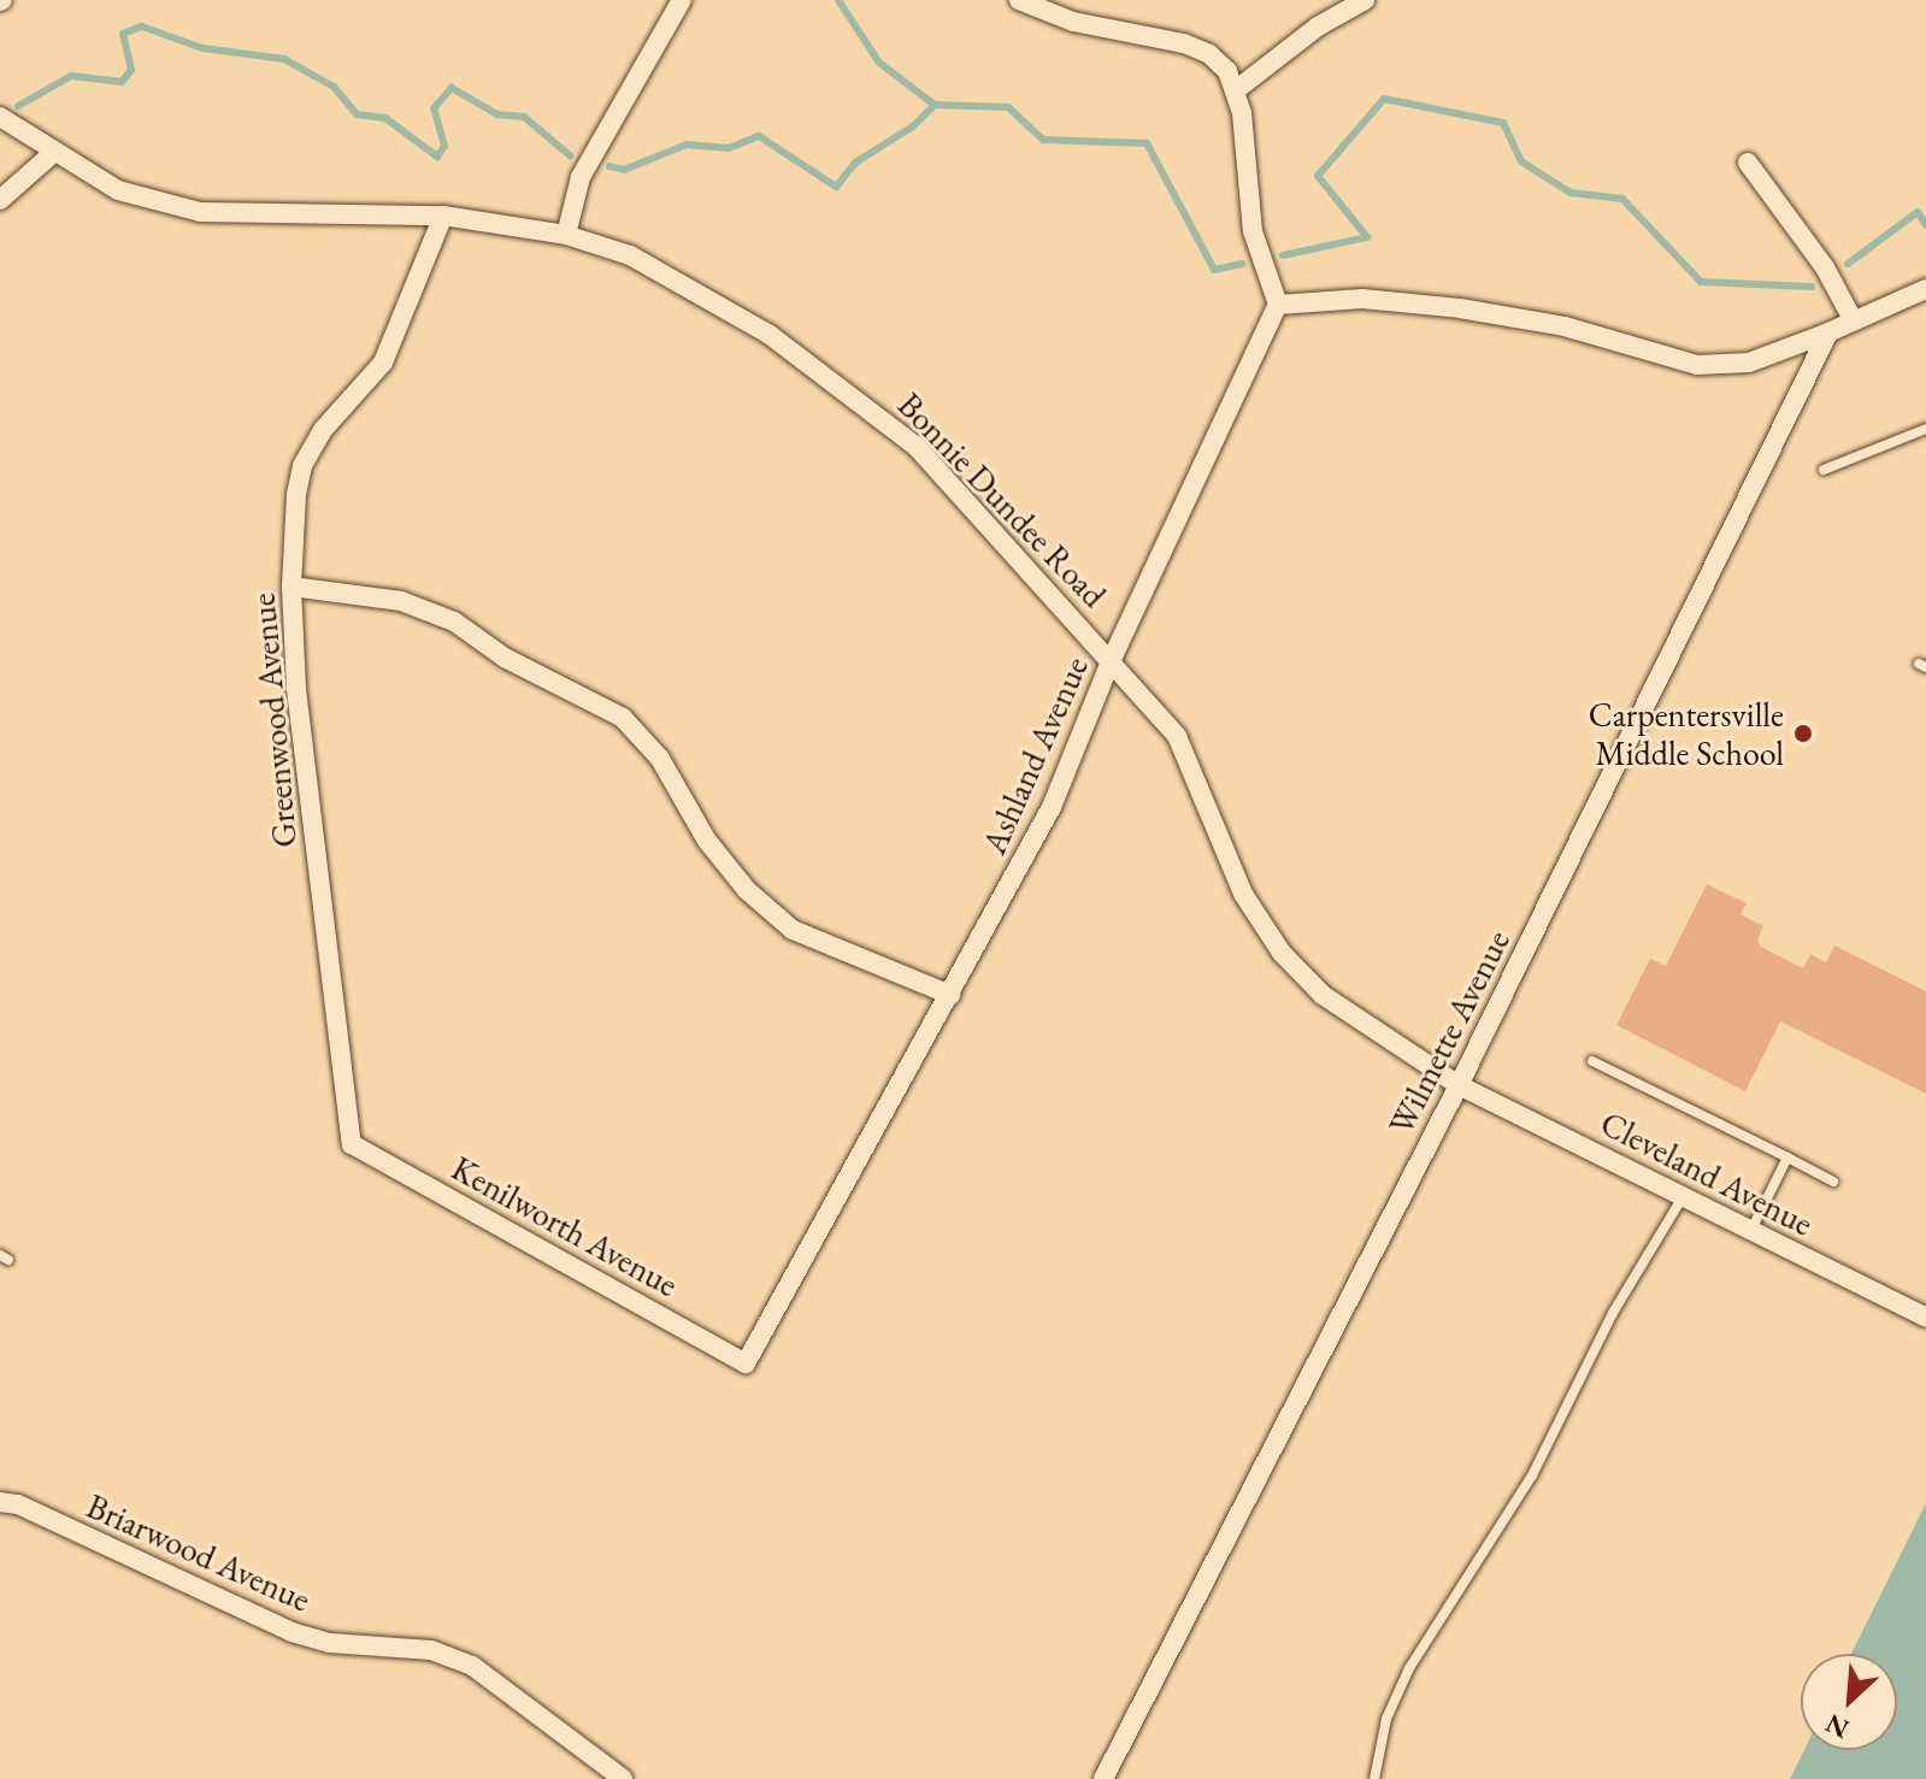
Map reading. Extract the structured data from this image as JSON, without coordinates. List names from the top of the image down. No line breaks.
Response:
{"streets":{"street":["Bonnie Dundee Road","Greenwood Avenue","Ashland Avenue","Wilmette Avenue","Cleveland Avenue","Kenilworth Avenue","Briarwood Avenue"]},"crossings":[["Bonnie Dundee Road","Greenwood Avenue"],["Bonnie Dundee Road","Ashland Avenue"],["Bonnie Dundee Road","Wilmette Avenue"],["Bonnie Dundee Road","Cleveland Avenue"],["Greenwood Avenue","Kenilworth Avenue"],["Ashland Avenue","Kenilworth Avenue"],["Wilmette Avenue","Cleveland Avenue"]],"places":["Carpentersville Middle School"],"north":"bottom left"}
